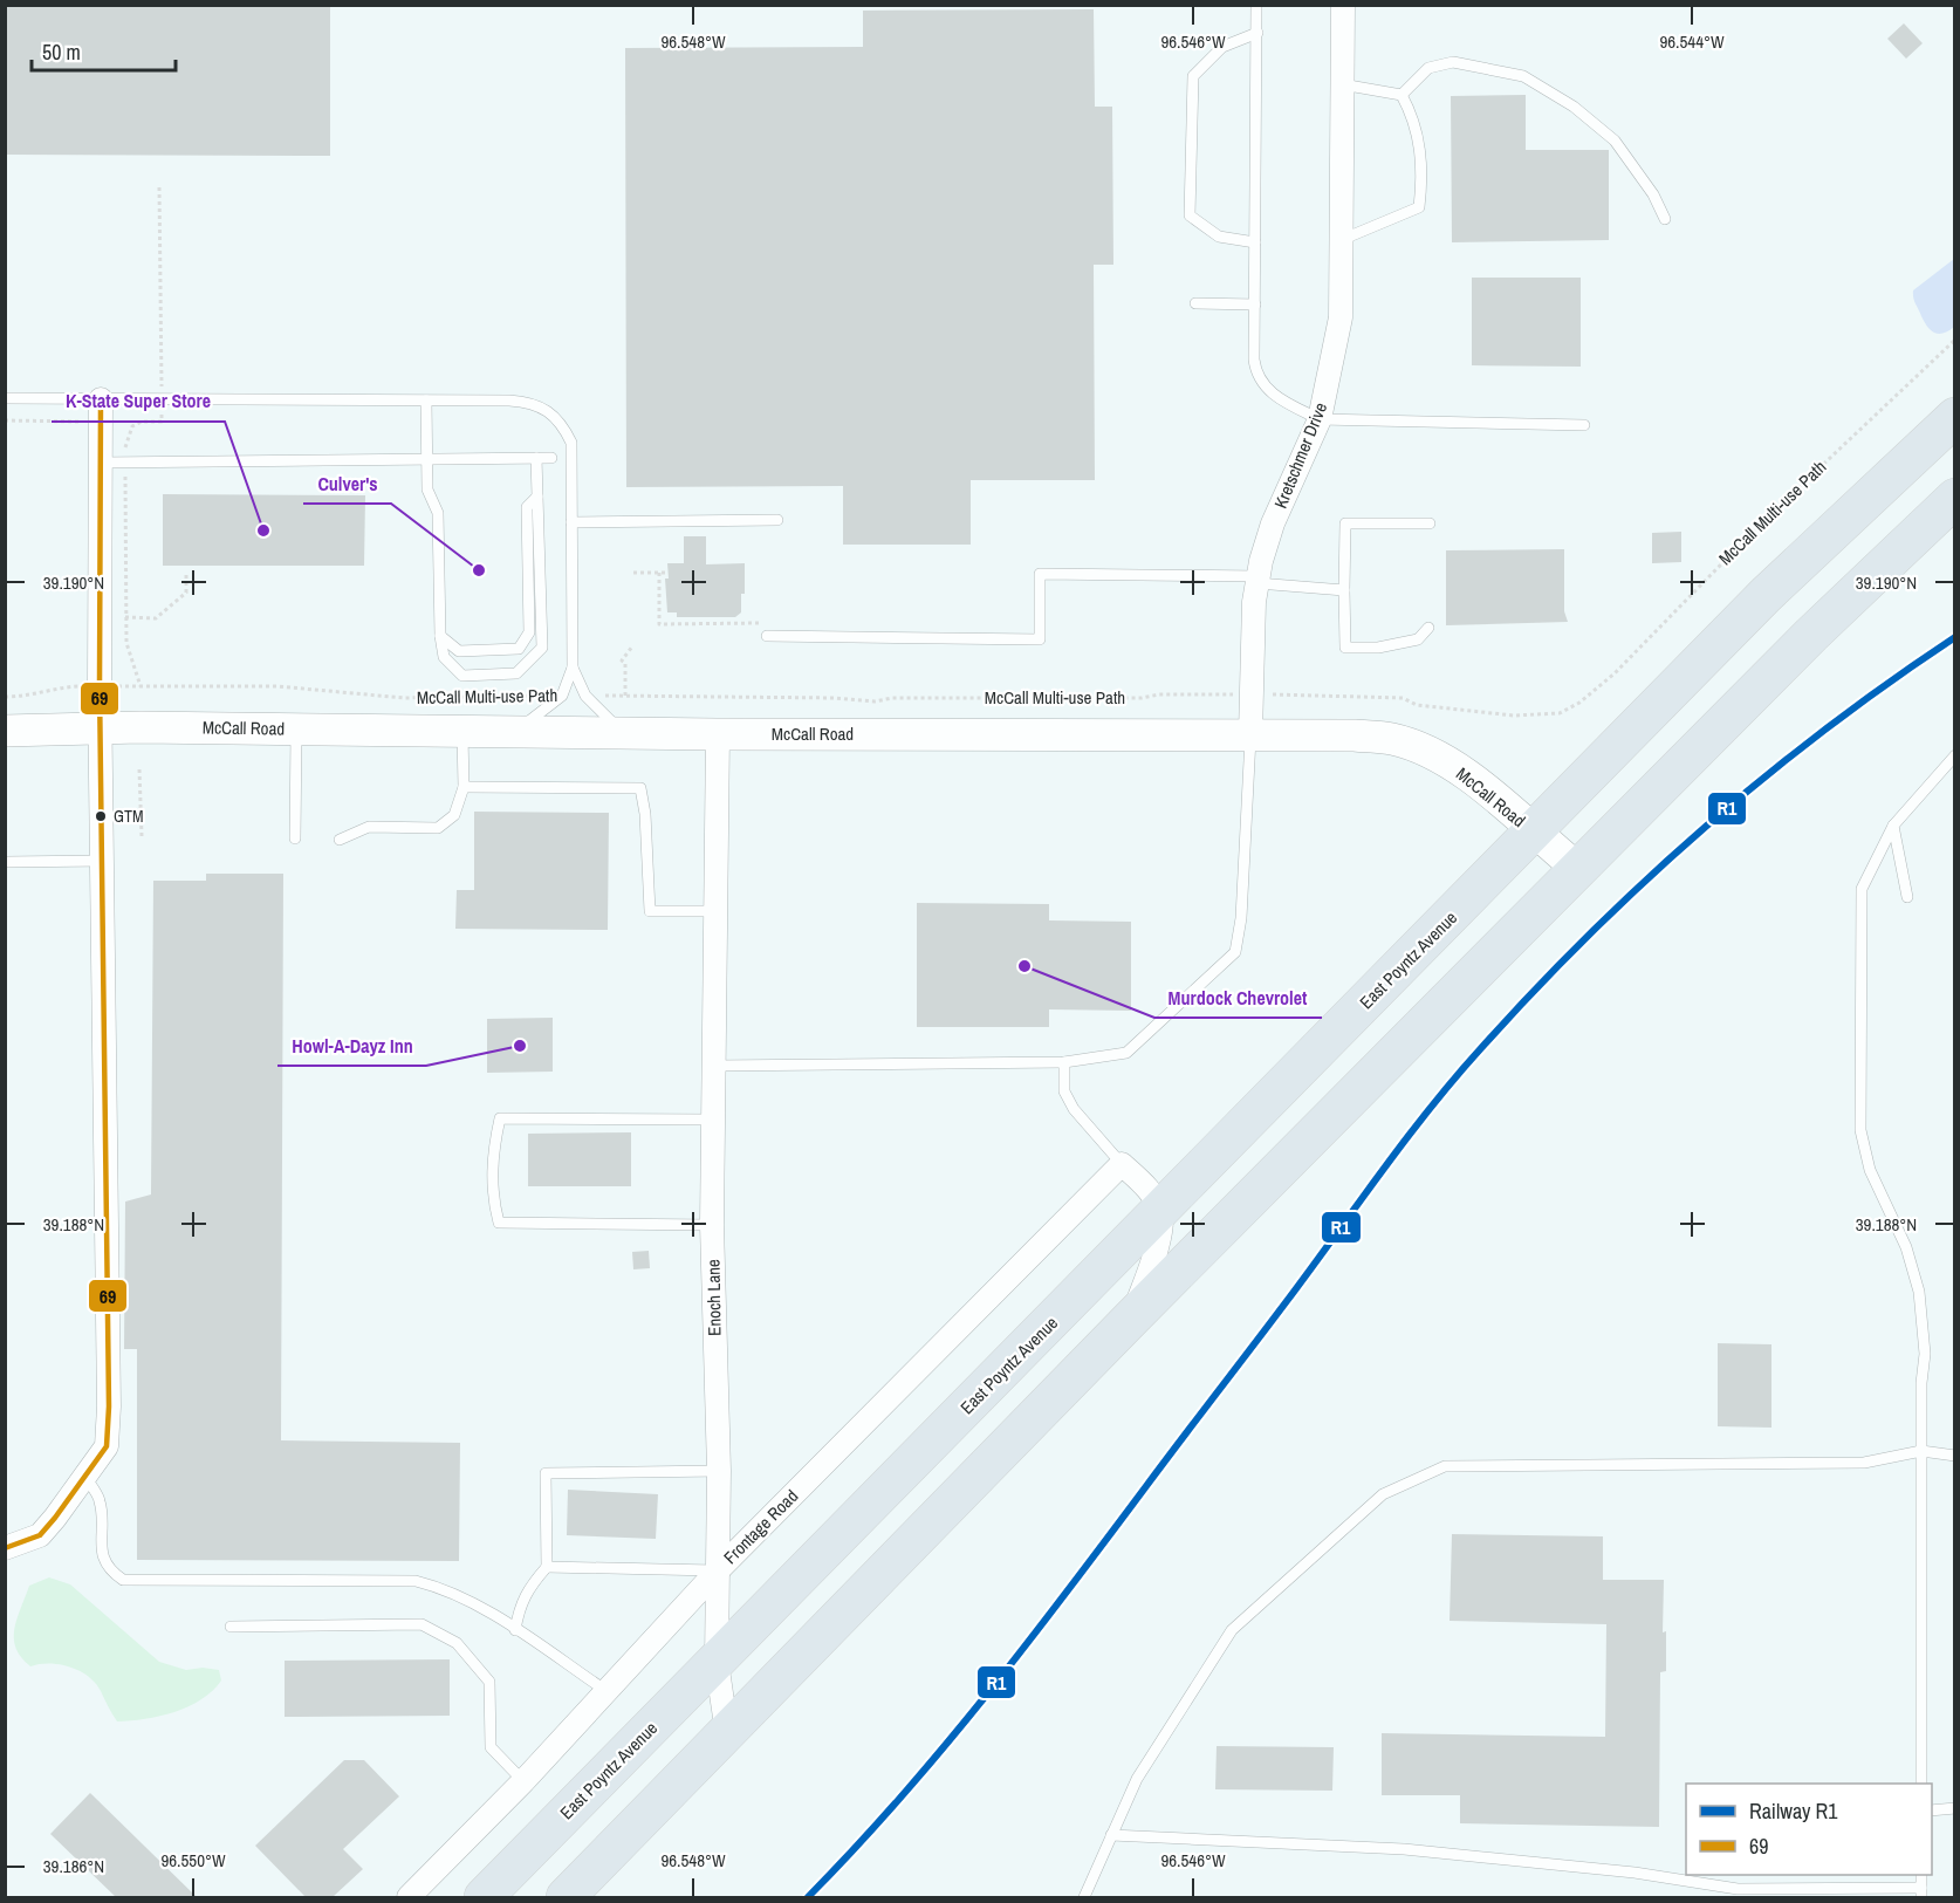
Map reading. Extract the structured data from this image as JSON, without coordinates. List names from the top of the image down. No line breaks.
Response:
{"streets":{"highway":["East Poyntz Avenue"],"main road":["McCall Road"],"street":["Kretschmer Drive","Enoch Lane","Frontage Road"],"path":["McCall Multi-use Path"]},"crossings":[["Kretschmer Drive","McCall Multi-use Path"],["Kretschmer Drive","McCall Road"],["McCall Road","East Poyntz Avenue"],["McCall Road","Enoch Lane"],["East Poyntz Avenue","Enoch Lane"],["Enoch Lane","Frontage Road"]],"places":["K-State Super Store","Culver's","GTM","Murdock Chevrolet","Howl-A-Dayz Inn"],"lines":["transit line 69","rail line R1"],"legend":["Railway R1","69"],"scale_bar":"50 m","coordinates":["96.548°W","96.546°W","96.544°W","39.190°N","39.188°N","96.550°W","39.186°N"]}
